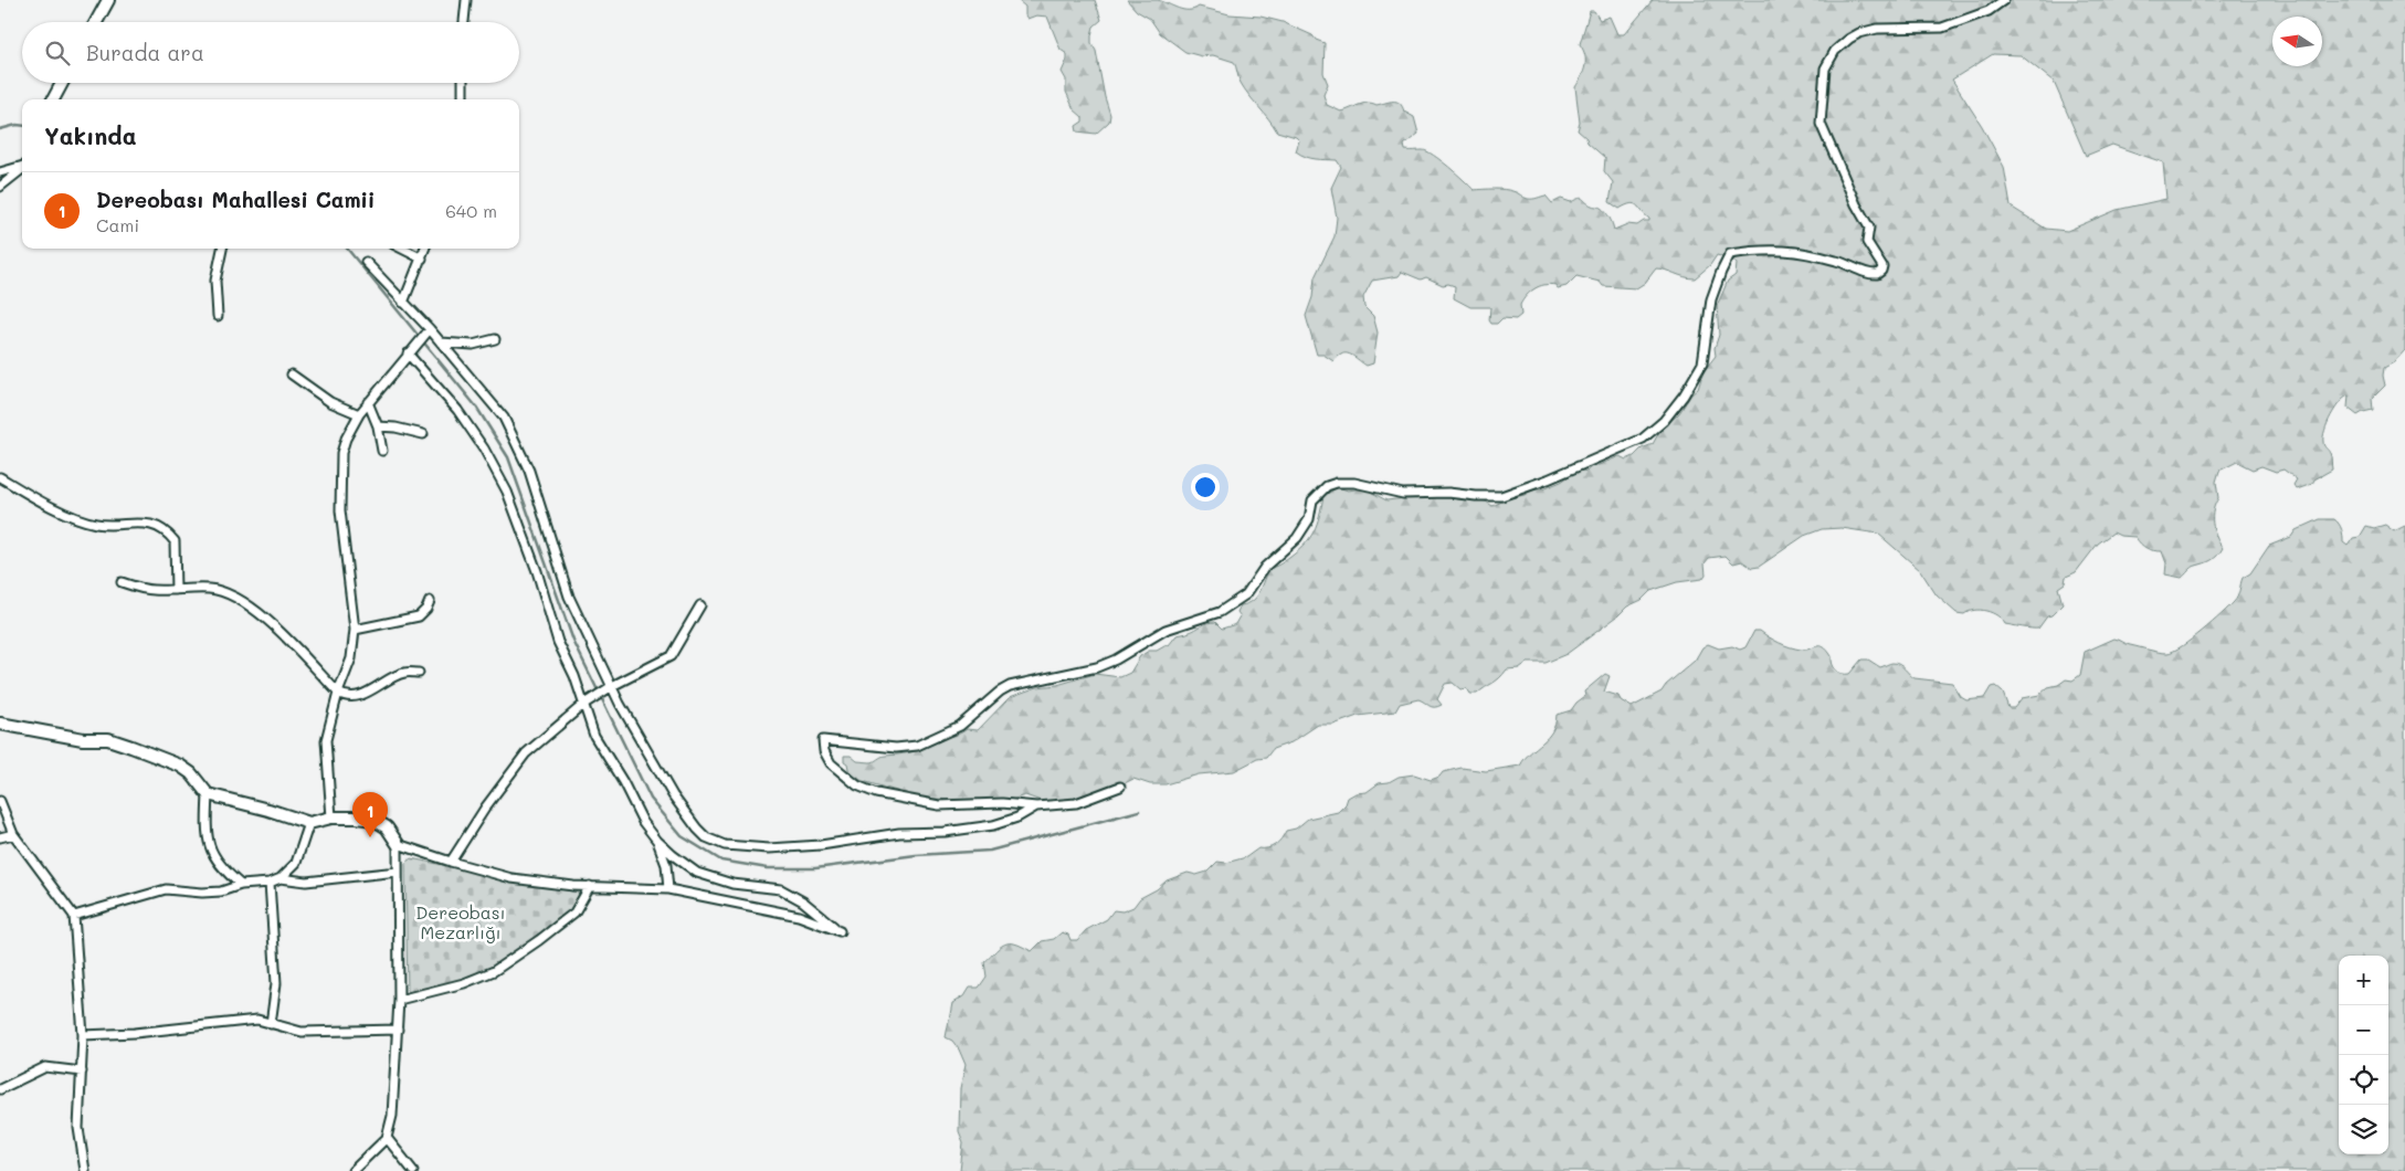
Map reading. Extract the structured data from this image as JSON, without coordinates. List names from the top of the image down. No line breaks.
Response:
{"parks":["Dereobası Mezarlığı"],"north":"left","page":{"search":"Burada ara","heading":"Yakında","list":[{"mark":"1","name":"Dereobası Mahallesi Camii","note":"Cami","value":"640 m"}],"pins":"1","map_buttons":["+","−"]}}
